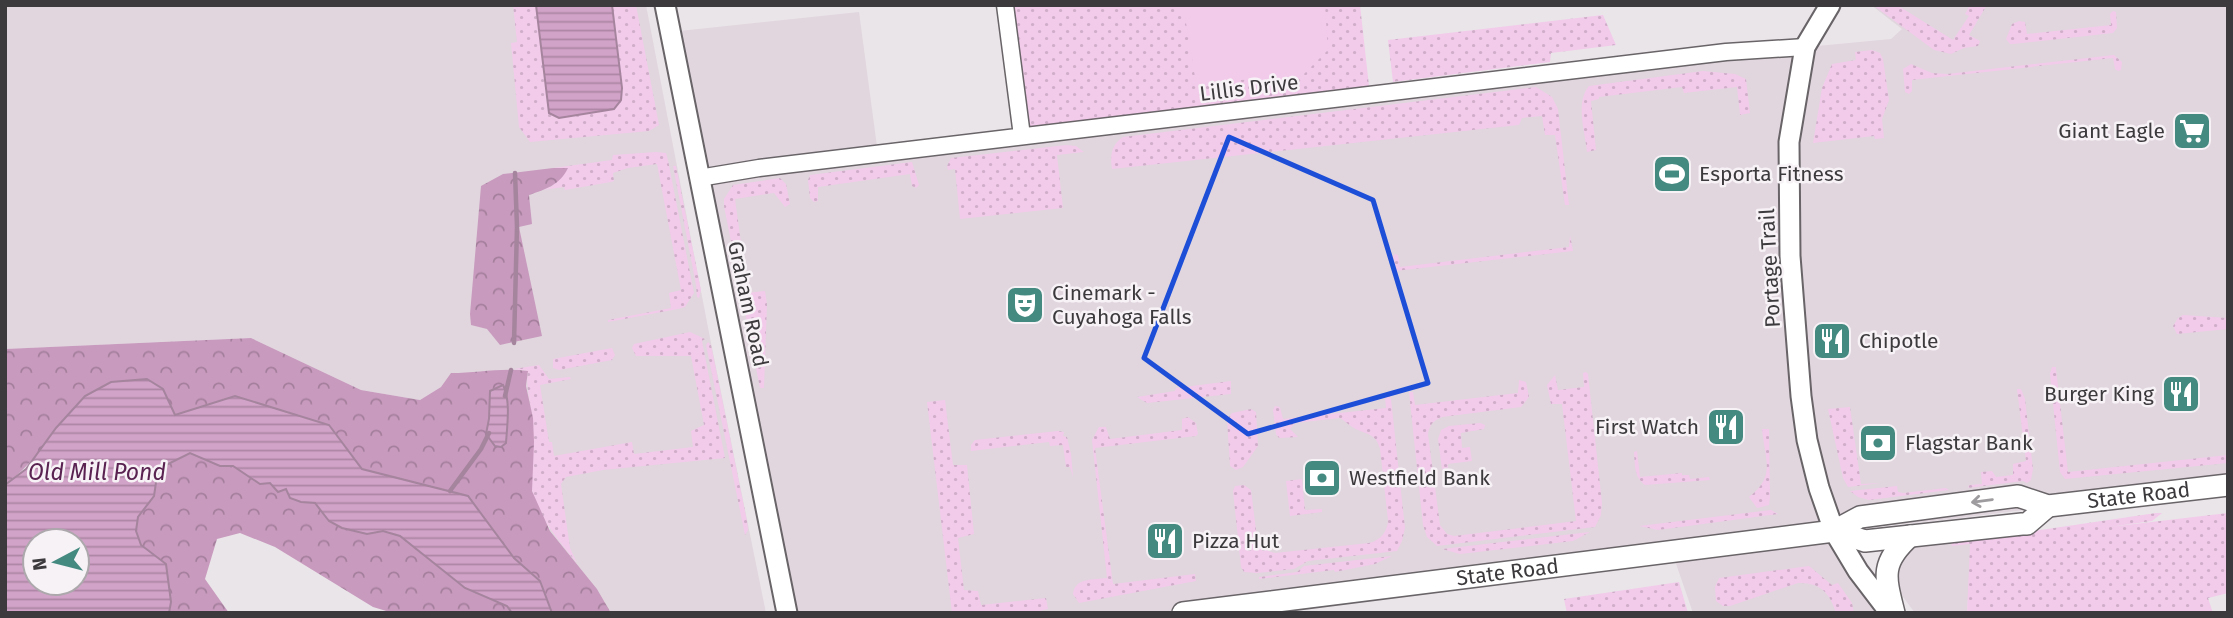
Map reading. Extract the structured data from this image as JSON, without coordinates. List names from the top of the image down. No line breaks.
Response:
{"streets":{"main road":["Portage Trail","Graham Road","State Road"],"street":["Lillis Drive"]},"crossings":[["Lillis Drive","Portage Trail"],["Lillis Drive","Graham Road"],["Portage Trail","State Road"]],"water":["Old Mill Pond"],"places":{"supermarket":["Giant Eagle"],"sports":["Esporta Fitness"],"theatre":["Cinemark - Cuyahoga Falls"],"restaurant":["Chipotle","Burger King","First Watch","Pizza Hut"],"bank":["Flagstar Bank","Westfield Bank"]},"north":"left"}
